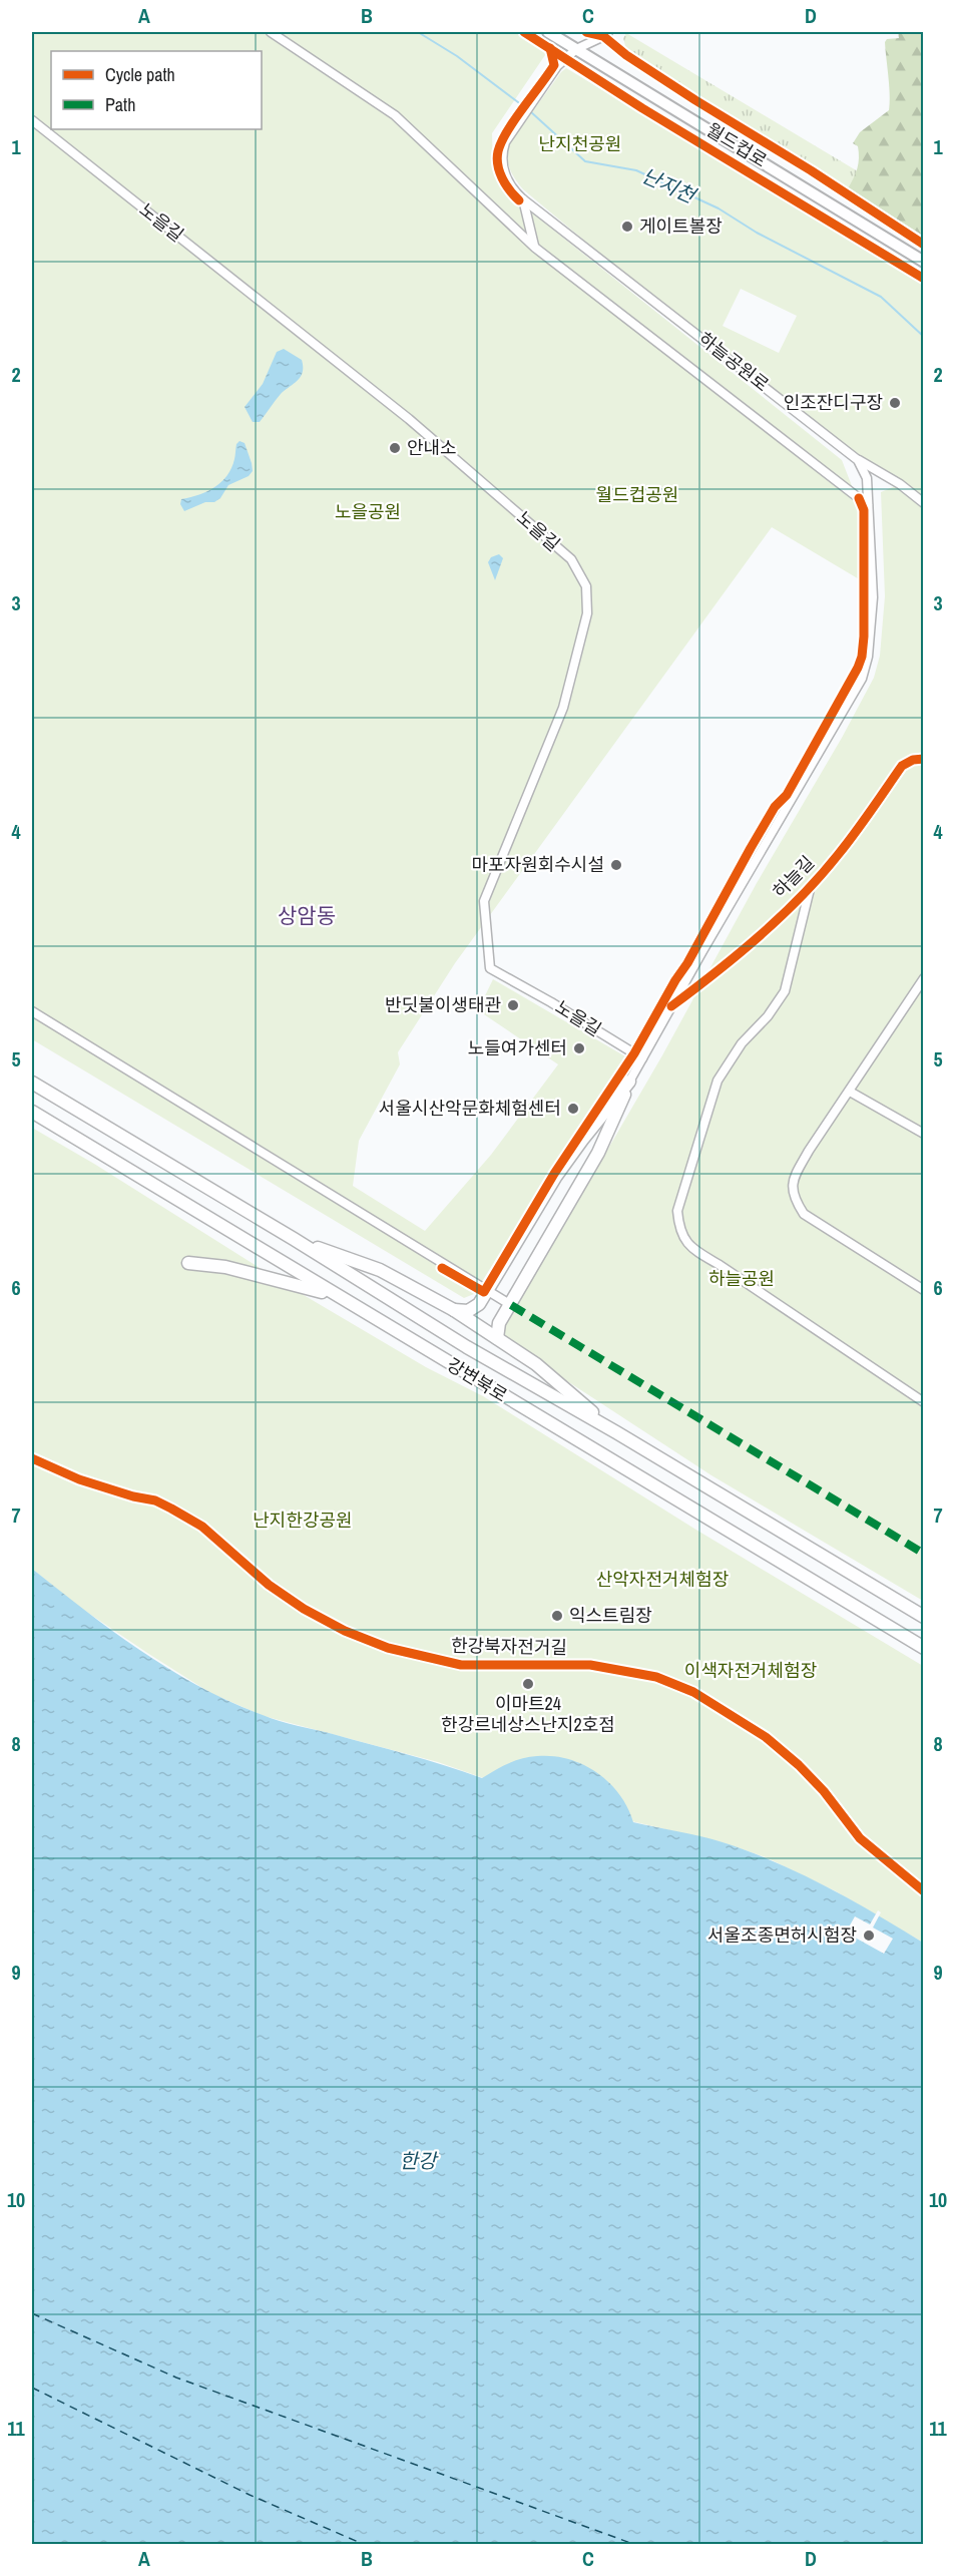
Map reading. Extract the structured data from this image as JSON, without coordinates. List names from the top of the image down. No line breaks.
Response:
{"streets":{"highway":["강변북로"],"main road":["월드컵로"],"street":["노을길","하늘공원로","하늘길"],"cycle path":["한강북자전거길"]},"crossings":[["월드컵로","하늘공원로"]],"districts":["상암동"],"water":["난지천","한강"],"parks":["난지천공원","월드컵공원","노을공원","하늘공원","난지한강공원","산악자전거체험장","이색자전거체험장"],"places":["게이트볼장","인조잔디구장","안내소","마포자원회수시설","반딧불이생태관","노들여가센터","서울시산악문화체험센터","익스트림장","이마트24 한강르네상스난지2호점","서울조종면허시험장"],"legend":["Cycle path","Path"],"grid":{"columns":["A","B","C","D"],"rows":["1","2","3","4","5","6","7","8","9","10","11"]}}
